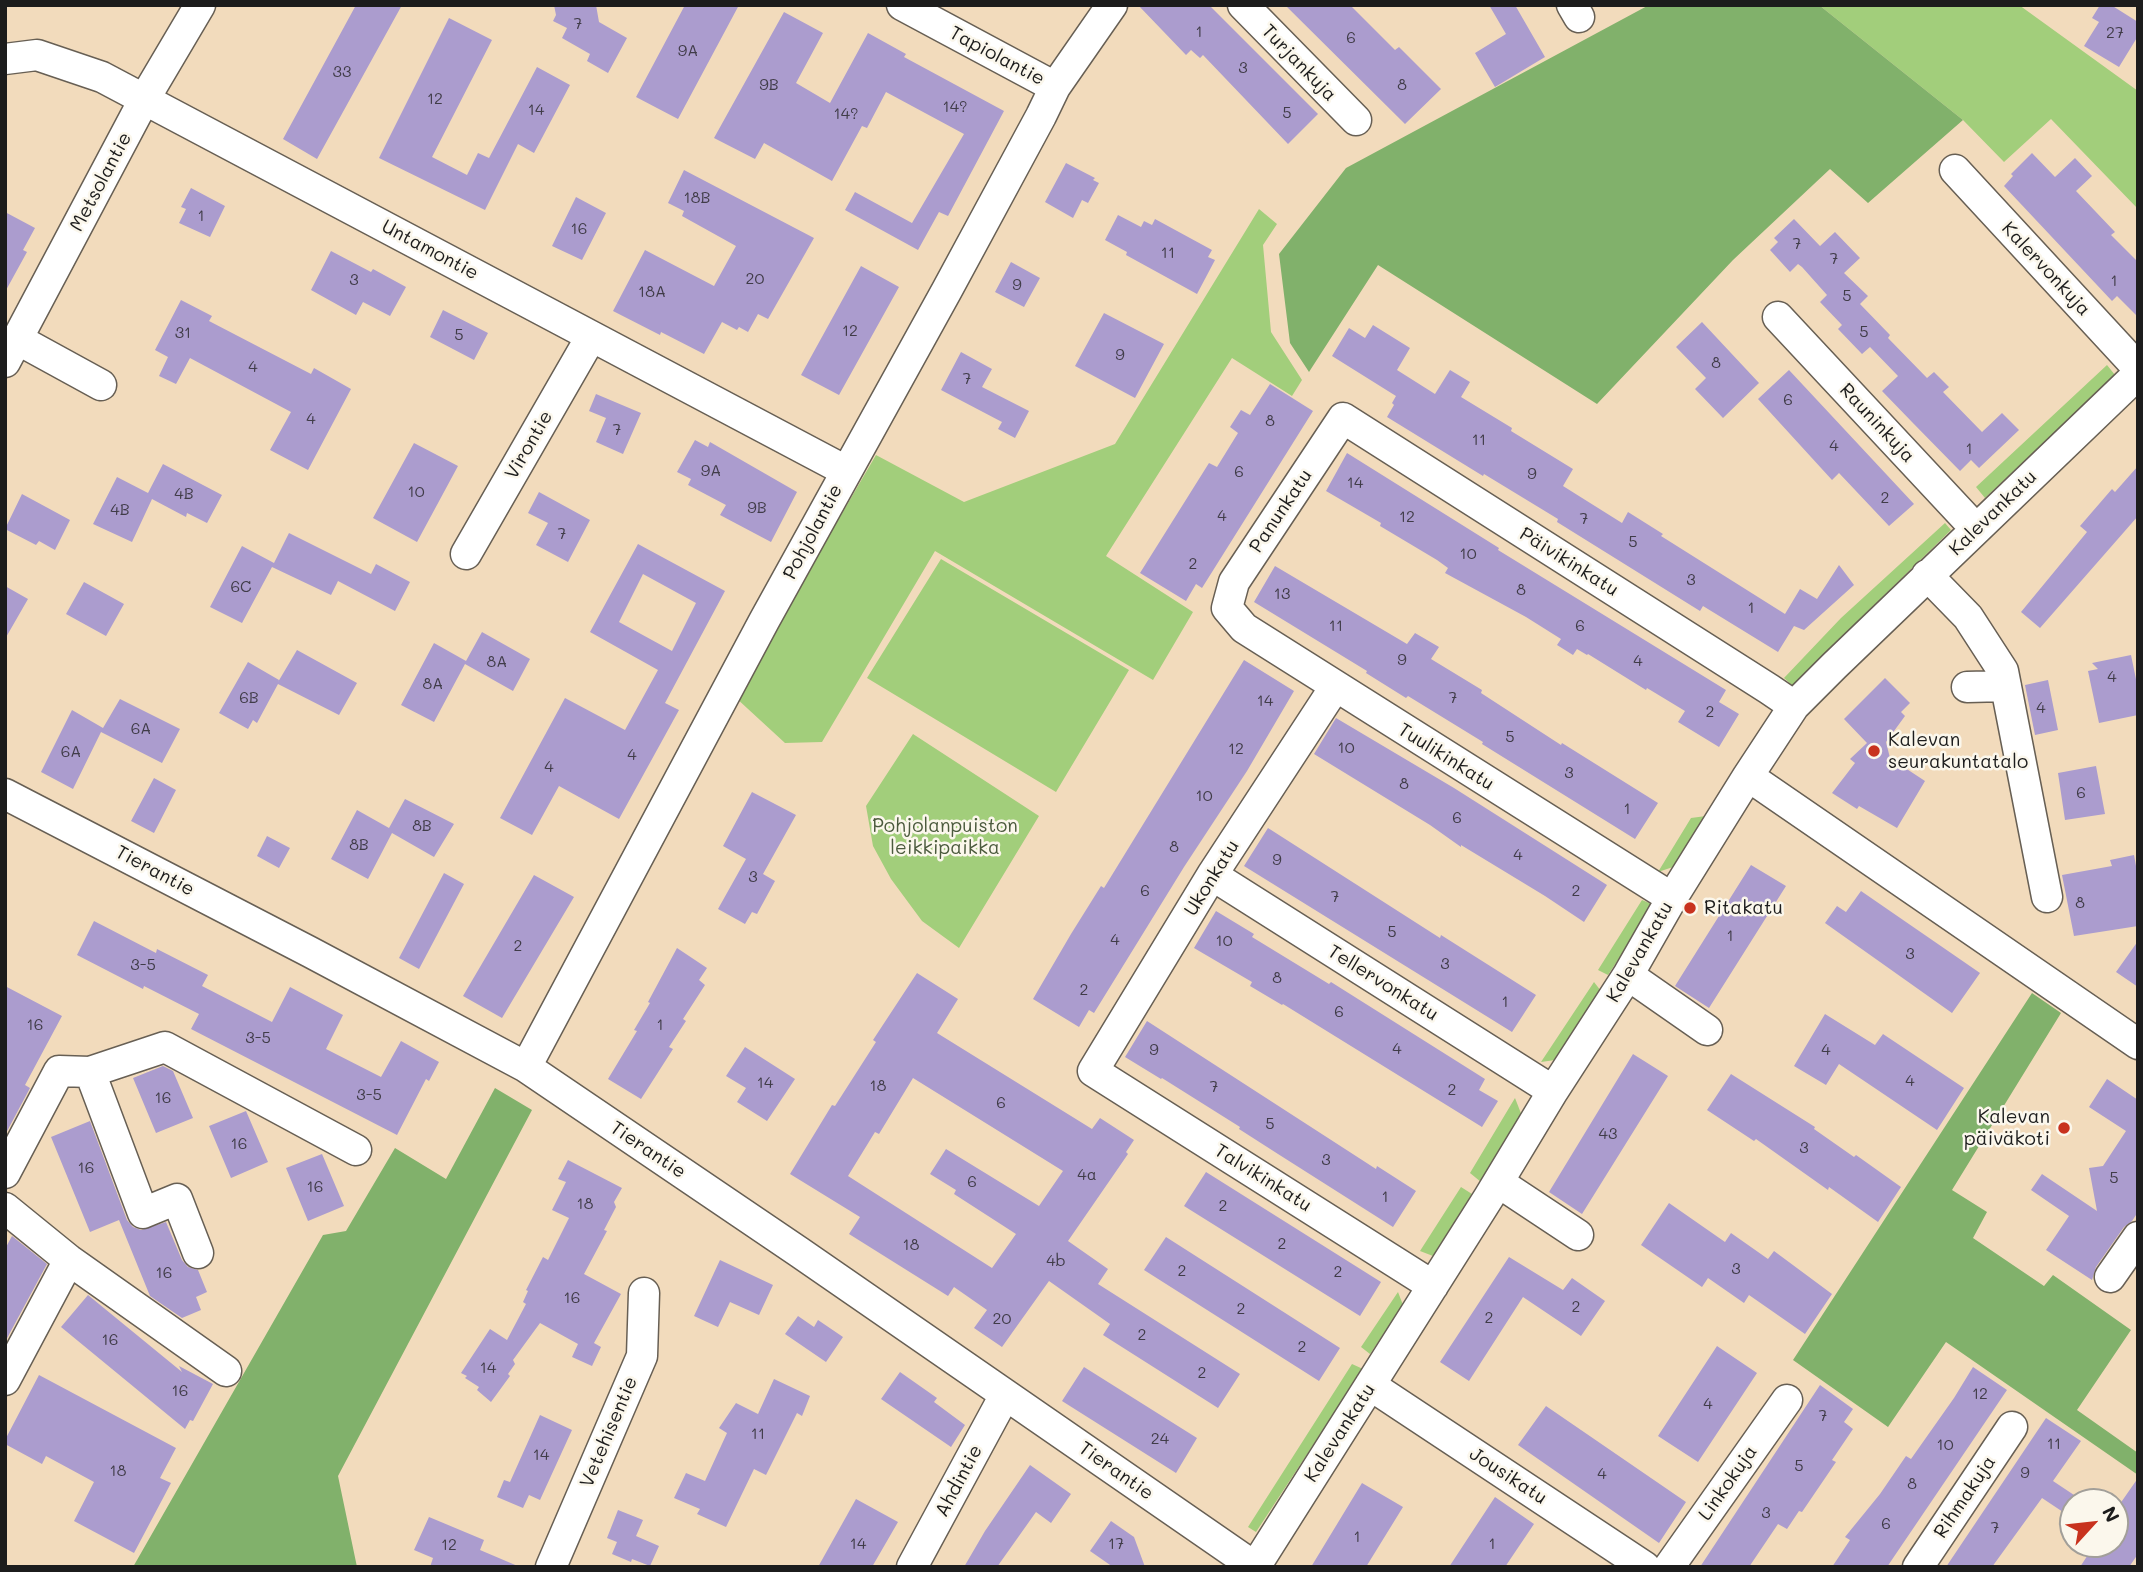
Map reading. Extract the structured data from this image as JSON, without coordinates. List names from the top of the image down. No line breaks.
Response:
{"streets":{"street":["Tapiolantie","Turjankuja","Metsolantie","Untamontie","Kalervonkuja","Rauninkuja","Virontie","Panunkatu","Kalevankatu","Pohjolantie","Päivikinkatu","Tuulikinkatu","Tierantie","Ukonkatu","Tellervonkatu","Talvikinkatu","Vetehisentie","Jousikatu","Ahdintie","Linkokuja","Rihmakuja"]},"crossings":[["Tapiolantie","Pohjolantie"],["Metsolantie","Untamontie"],["Untamontie","Virontie"],["Untamontie","Pohjolantie"],["Rauninkuja","Kalevankatu"],["Panunkatu","Päivikinkatu"],["Panunkatu","Tuulikinkatu"],["Kalevankatu","Päivikinkatu"],["Kalevankatu","Tuulikinkatu"],["Kalevankatu","Tierantie"],["Kalevankatu","Tellervonkatu"],["Kalevankatu","Talvikinkatu"],["Kalevankatu","Jousikatu"],["Pohjolantie","Tierantie"],["Tuulikinkatu","Ukonkatu"],["Tierantie","Ahdintie"],["Ukonkatu","Tellervonkatu"],["Ukonkatu","Talvikinkatu"]],"parks":["Pohjolanpuiston leikkipaikka"],"places":["Kalevan seurakuntatalo","Ritakatu","Kalevan päiväkoti"],"house_numbers":["7","1","27","6","9A","3","33","9B","8","12","14?","14","5","14?","18B","1","16","7","11","7","20","3","1","9","18A","5","12","5","31","5","9","8","4","7","6","4","8","7","11","4","1","9A","6","9","14","10","4B","2","9B","4B","4","12","7","7","5","10","2","3","6C","8","13","1","11","6","9","4","8A","4","8A","6B","7","14","4","2","6A","5","10","12","6A","4","4","3","8","6","10","1","6","8B","8B","8","4","9","3","6","2","7","8","5","1","4","10","2","3","3","3-5","8","2","1","6","16","1","3-5","4","9","4","4","14","18","7","2","3-5","16","6","5","43","16","3","3","16","4a","5","6","16","1","18","2","2","18","4b","3","2","2","16","16","2","2","2","20","2","16","2","14","2","16","12","4","7","11","24","11","10","14","5","18","9","4","8","3","6","7","1","14","17","1","12"],"north":"top right"}
